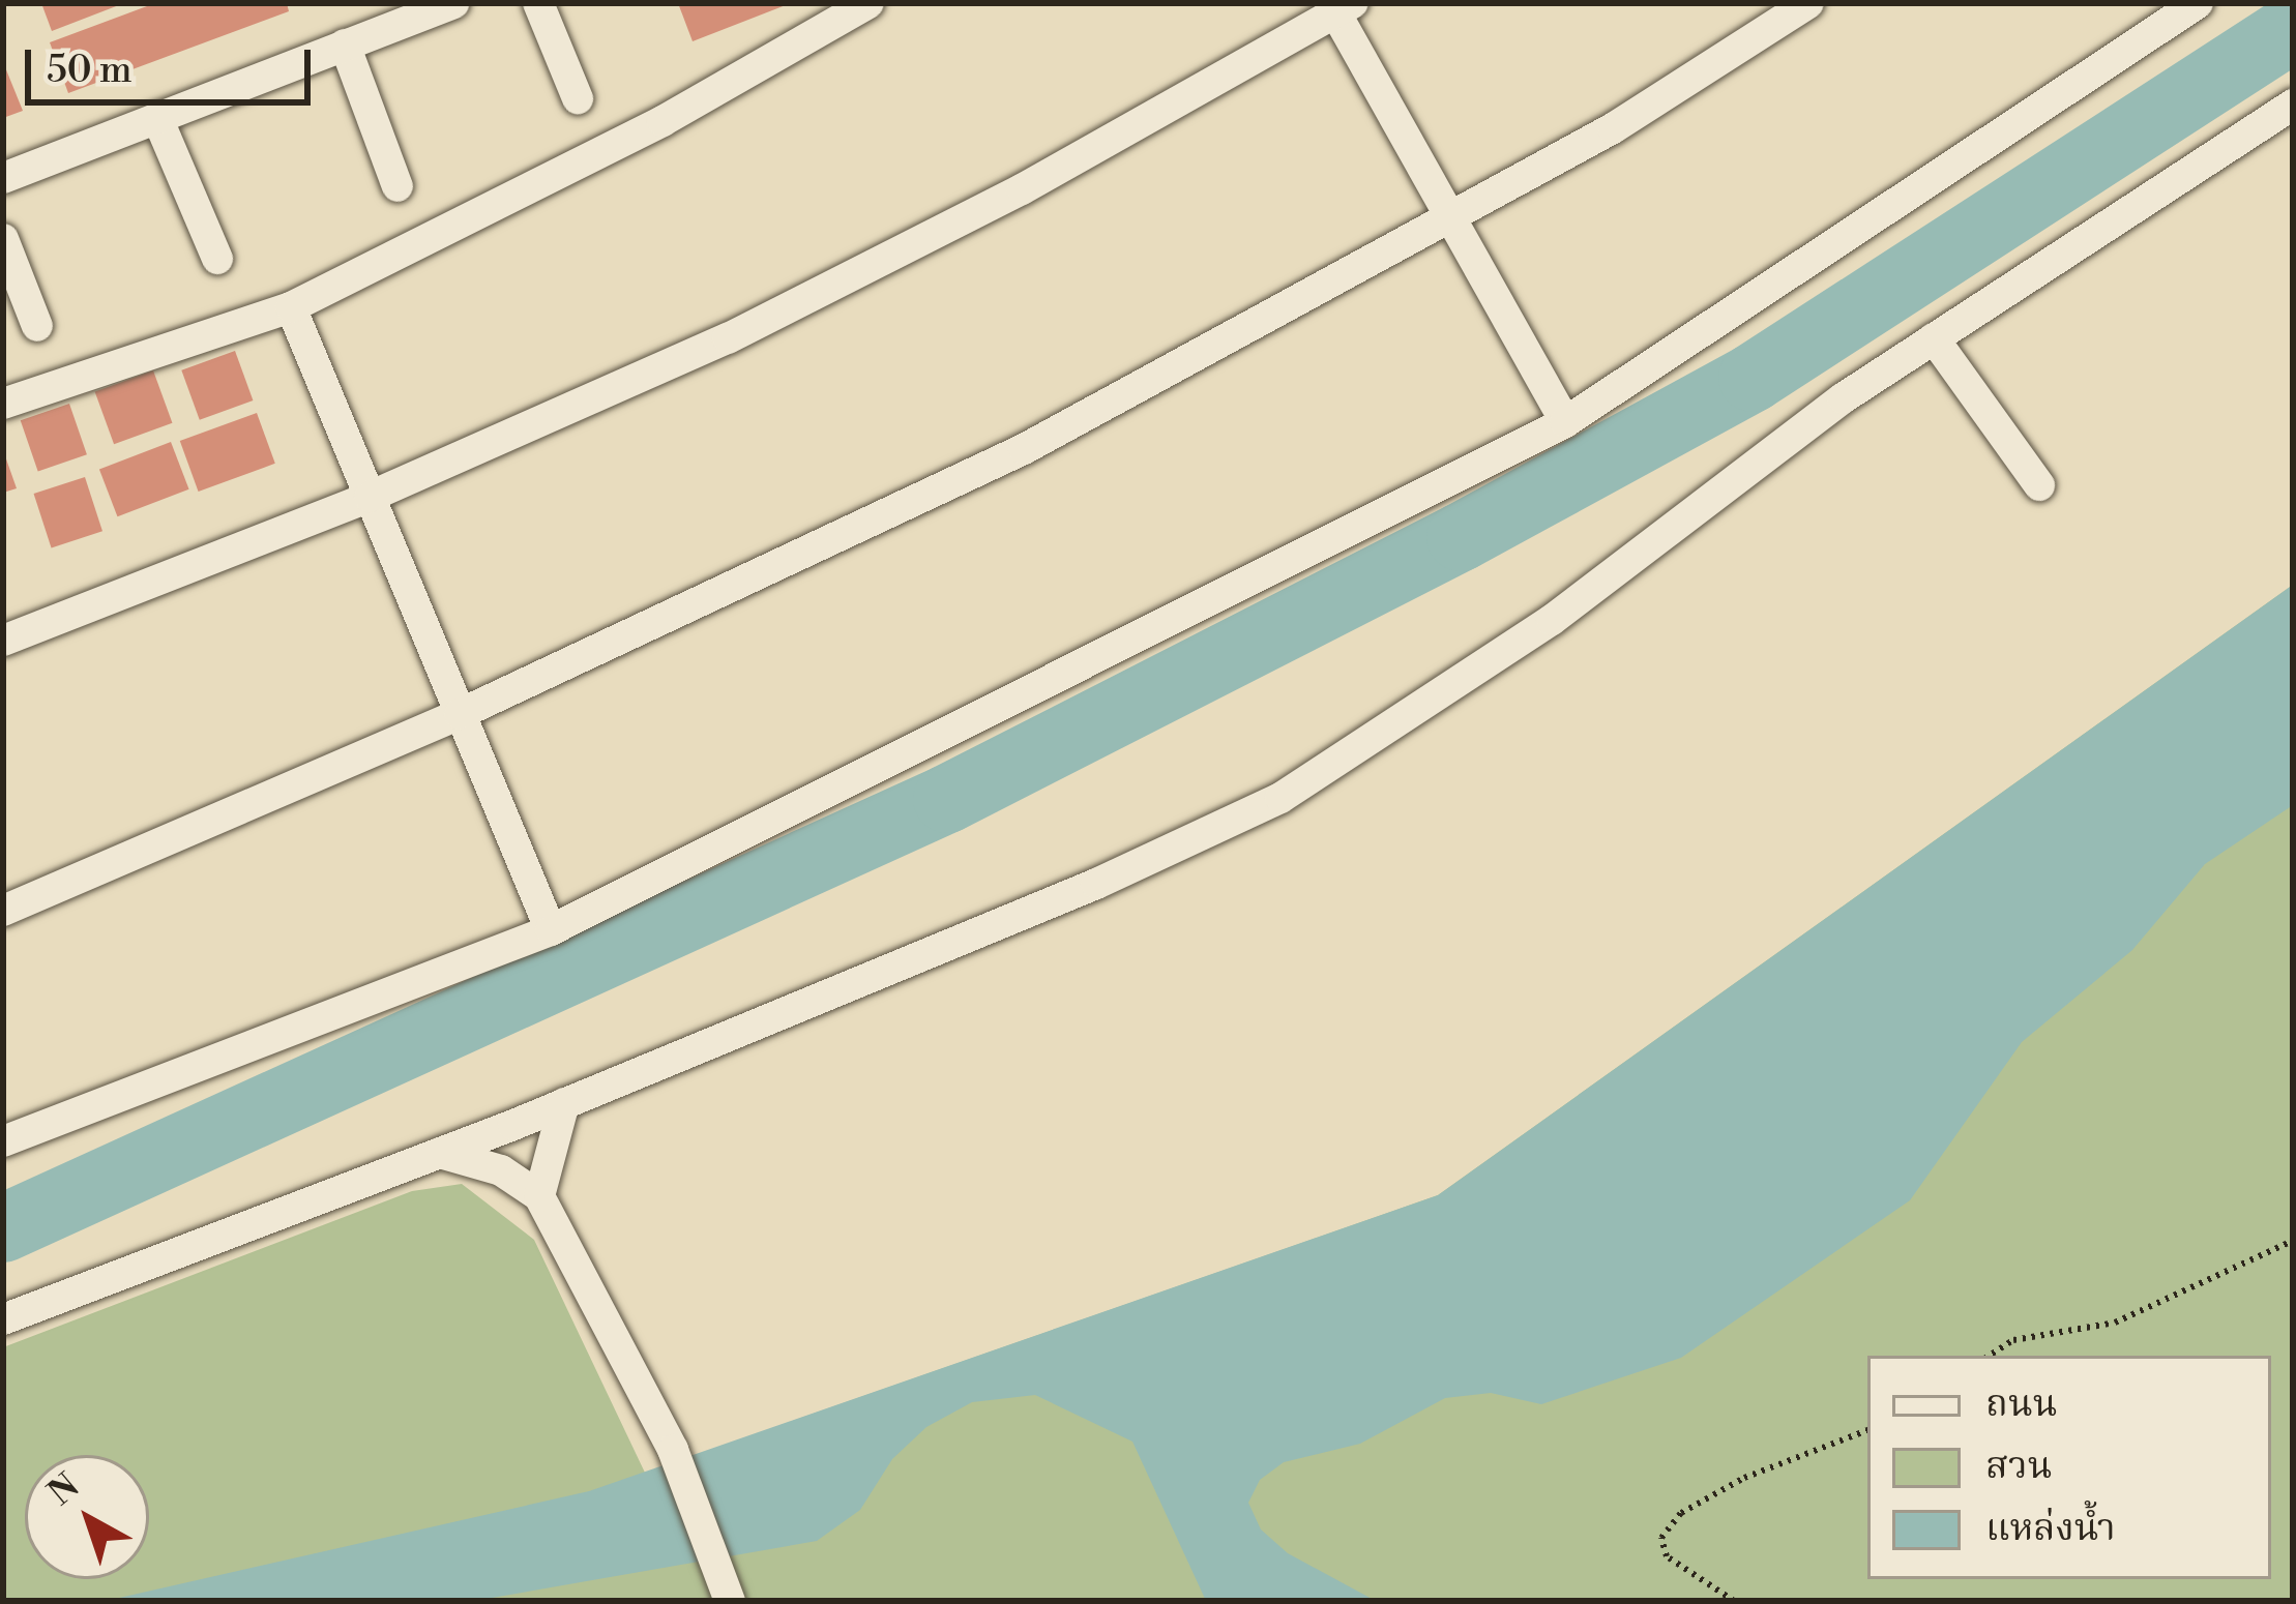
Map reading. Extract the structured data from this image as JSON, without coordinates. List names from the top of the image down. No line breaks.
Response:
{"legend":["ถนน","สวน","แหล่งน้ำ"],"scale_bar":"50 m","north":"top left"}
